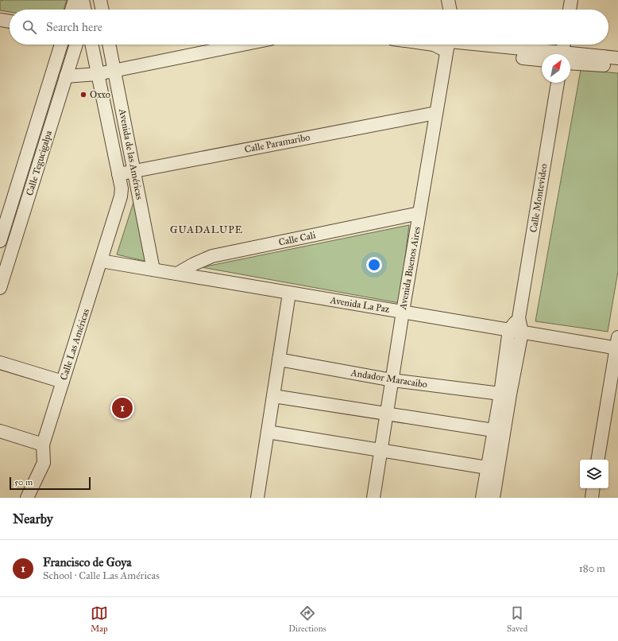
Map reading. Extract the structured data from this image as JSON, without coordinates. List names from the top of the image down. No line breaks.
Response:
{"streets":{"street":["Calle Paramaribo","Avenida de las Américas","Calle Tegucigalpa","Calle Montevideo","Calle Cali","Avenida Buenos Aires","Avenida La Paz","Calle Las Américas","Andador Maracaibo"]},"crossings":[["Calle Paramaribo","Avenida de las Américas"],["Calle Paramaribo","Avenida Buenos Aires"],["Avenida de las Américas","Avenida La Paz"],["Avenida de las Américas","Calle Las Américas"],["Calle Montevideo","Avenida La Paz"],["Calle Montevideo","Andador Maracaibo"],["Calle Cali","Avenida Buenos Aires"],["Calle Cali","Avenida La Paz"],["Avenida Buenos Aires","Avenida La Paz"],["Avenida Buenos Aires","Andador Maracaibo"],["Avenida La Paz","Calle Las Américas"]],"districts":["GUADALUPE"],"places":["Oxxo"],"scale_bar":"50 m","north":"top right","page":{"search":"Search here","pins":"1","scale":"50 m","heading":"Nearby","list":[{"mark":"1","name":"Francisco de Goya","note":"School · Calle Las Américas","value":"180 m"}],"nav":["Map","Directions","Saved"]}}
